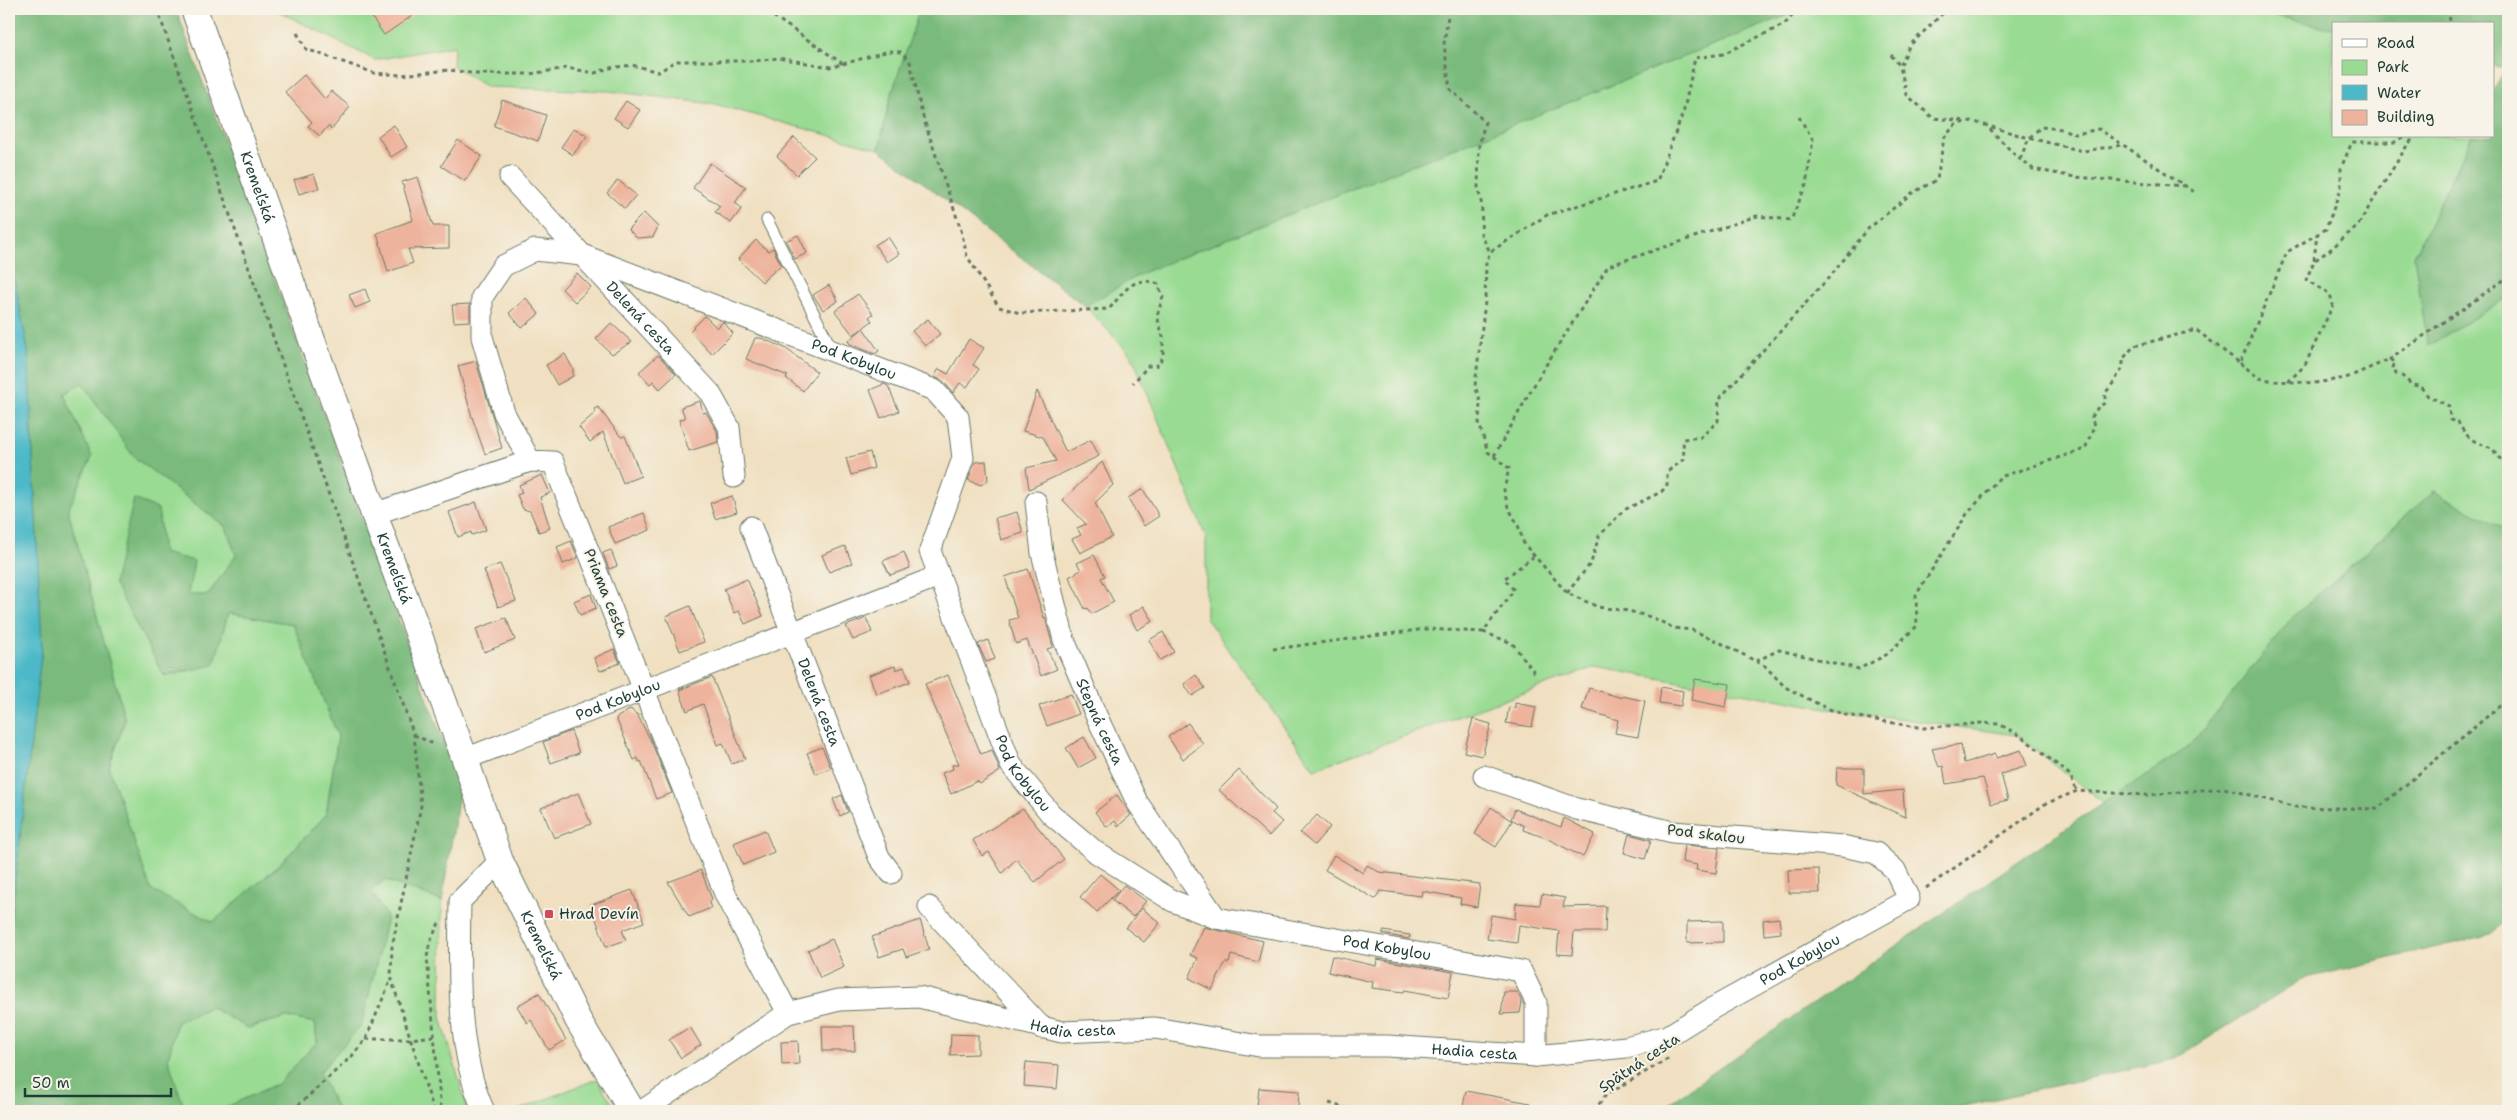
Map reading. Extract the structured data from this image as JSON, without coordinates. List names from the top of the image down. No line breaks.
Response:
{"streets":{"street":["Kremeľská","Delená cesta","Pod Kobylou","Priama cesta","Stepná cesta","Pod skalou","Hadia cesta"],"path":["Spätná cesta"]},"crossings":[["Kremeľská","Pod Kobylou"],["Delená cesta","Pod Kobylou"],["Pod Kobylou","Priama cesta"],["Pod Kobylou","Stepná cesta"],["Pod Kobylou","Pod skalou"],["Pod Kobylou","Hadia cesta"],["Priama cesta","Hadia cesta"]],"places":{"transit":["Hrad Devín"]},"legend":["Road","Park","Water","Building"],"scale_bar":"50 m"}
